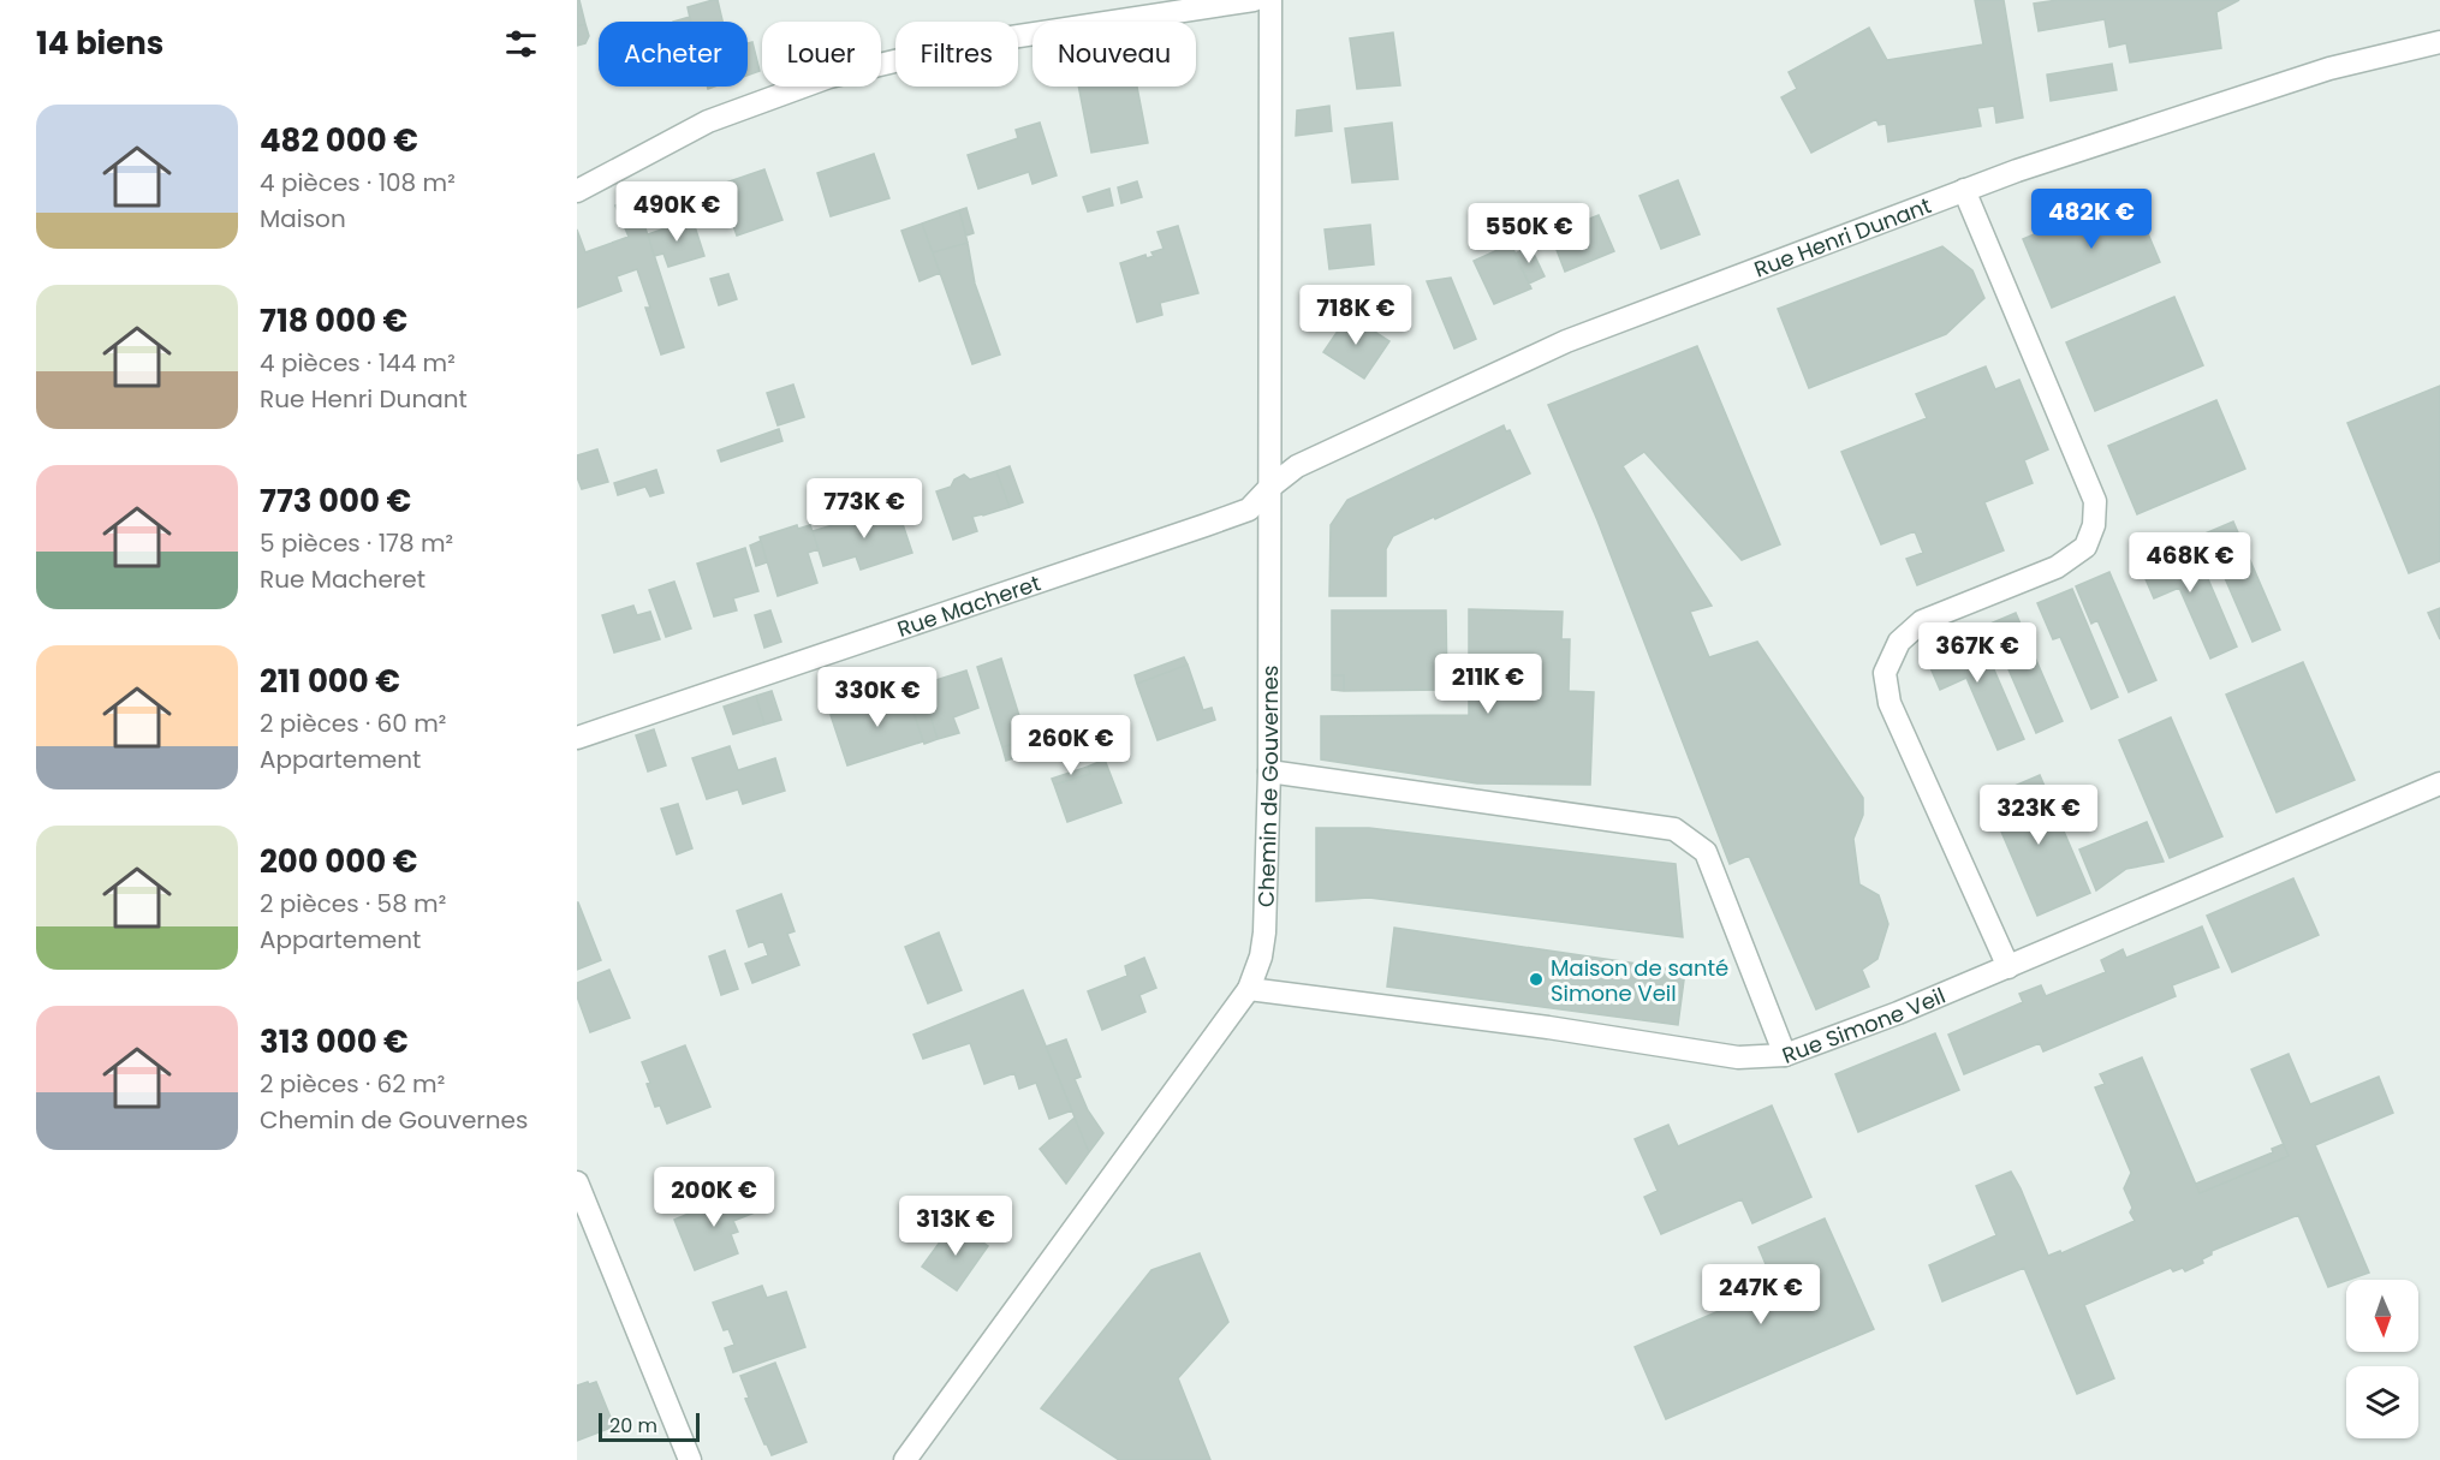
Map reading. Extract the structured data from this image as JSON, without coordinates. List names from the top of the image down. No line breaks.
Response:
{"streets":{"street":["Rue Henri Dunant","Rue Macheret","Chemin de Gouvernes","Rue Simone Veil"]},"crossings":[["Rue Henri Dunant","Rue Macheret"],["Rue Henri Dunant","Chemin de Gouvernes"],["Rue Macheret","Chemin de Gouvernes"],["Chemin de Gouvernes","Rue Simone Veil"]],"places":["Maison de santé Simone Veil"],"scale_bar":"20 m","north":"bottom","page":{"heading":"14 biens","chip":["Acheter","Louer","Filtres","Nouveau"],"list":[{"name":"482 000 €","note":"4 pièces · 108 m² · Maison"},{"name":"718 000 €","note":"4 pièces · 144 m² · Rue Henri Dunant"},{"name":"773 000 €","note":"5 pièces · 178 m² · Rue Macheret"},{"name":"211 000 €","note":"2 pièces · 60 m² · Appartement"},{"name":"200 000 €","note":"2 pièces · 58 m² · Appartement"},{"name":"313 000 €","note":"2 pièces · 62 m² · Chemin de Gouvernes"}],"price":["490K €","482K €","550K €","718K €","773K €","468K €","367K €","211K €","330K €","260K €","323K €","200K €","313K €","247K €"],"scale":"20 m"}}
